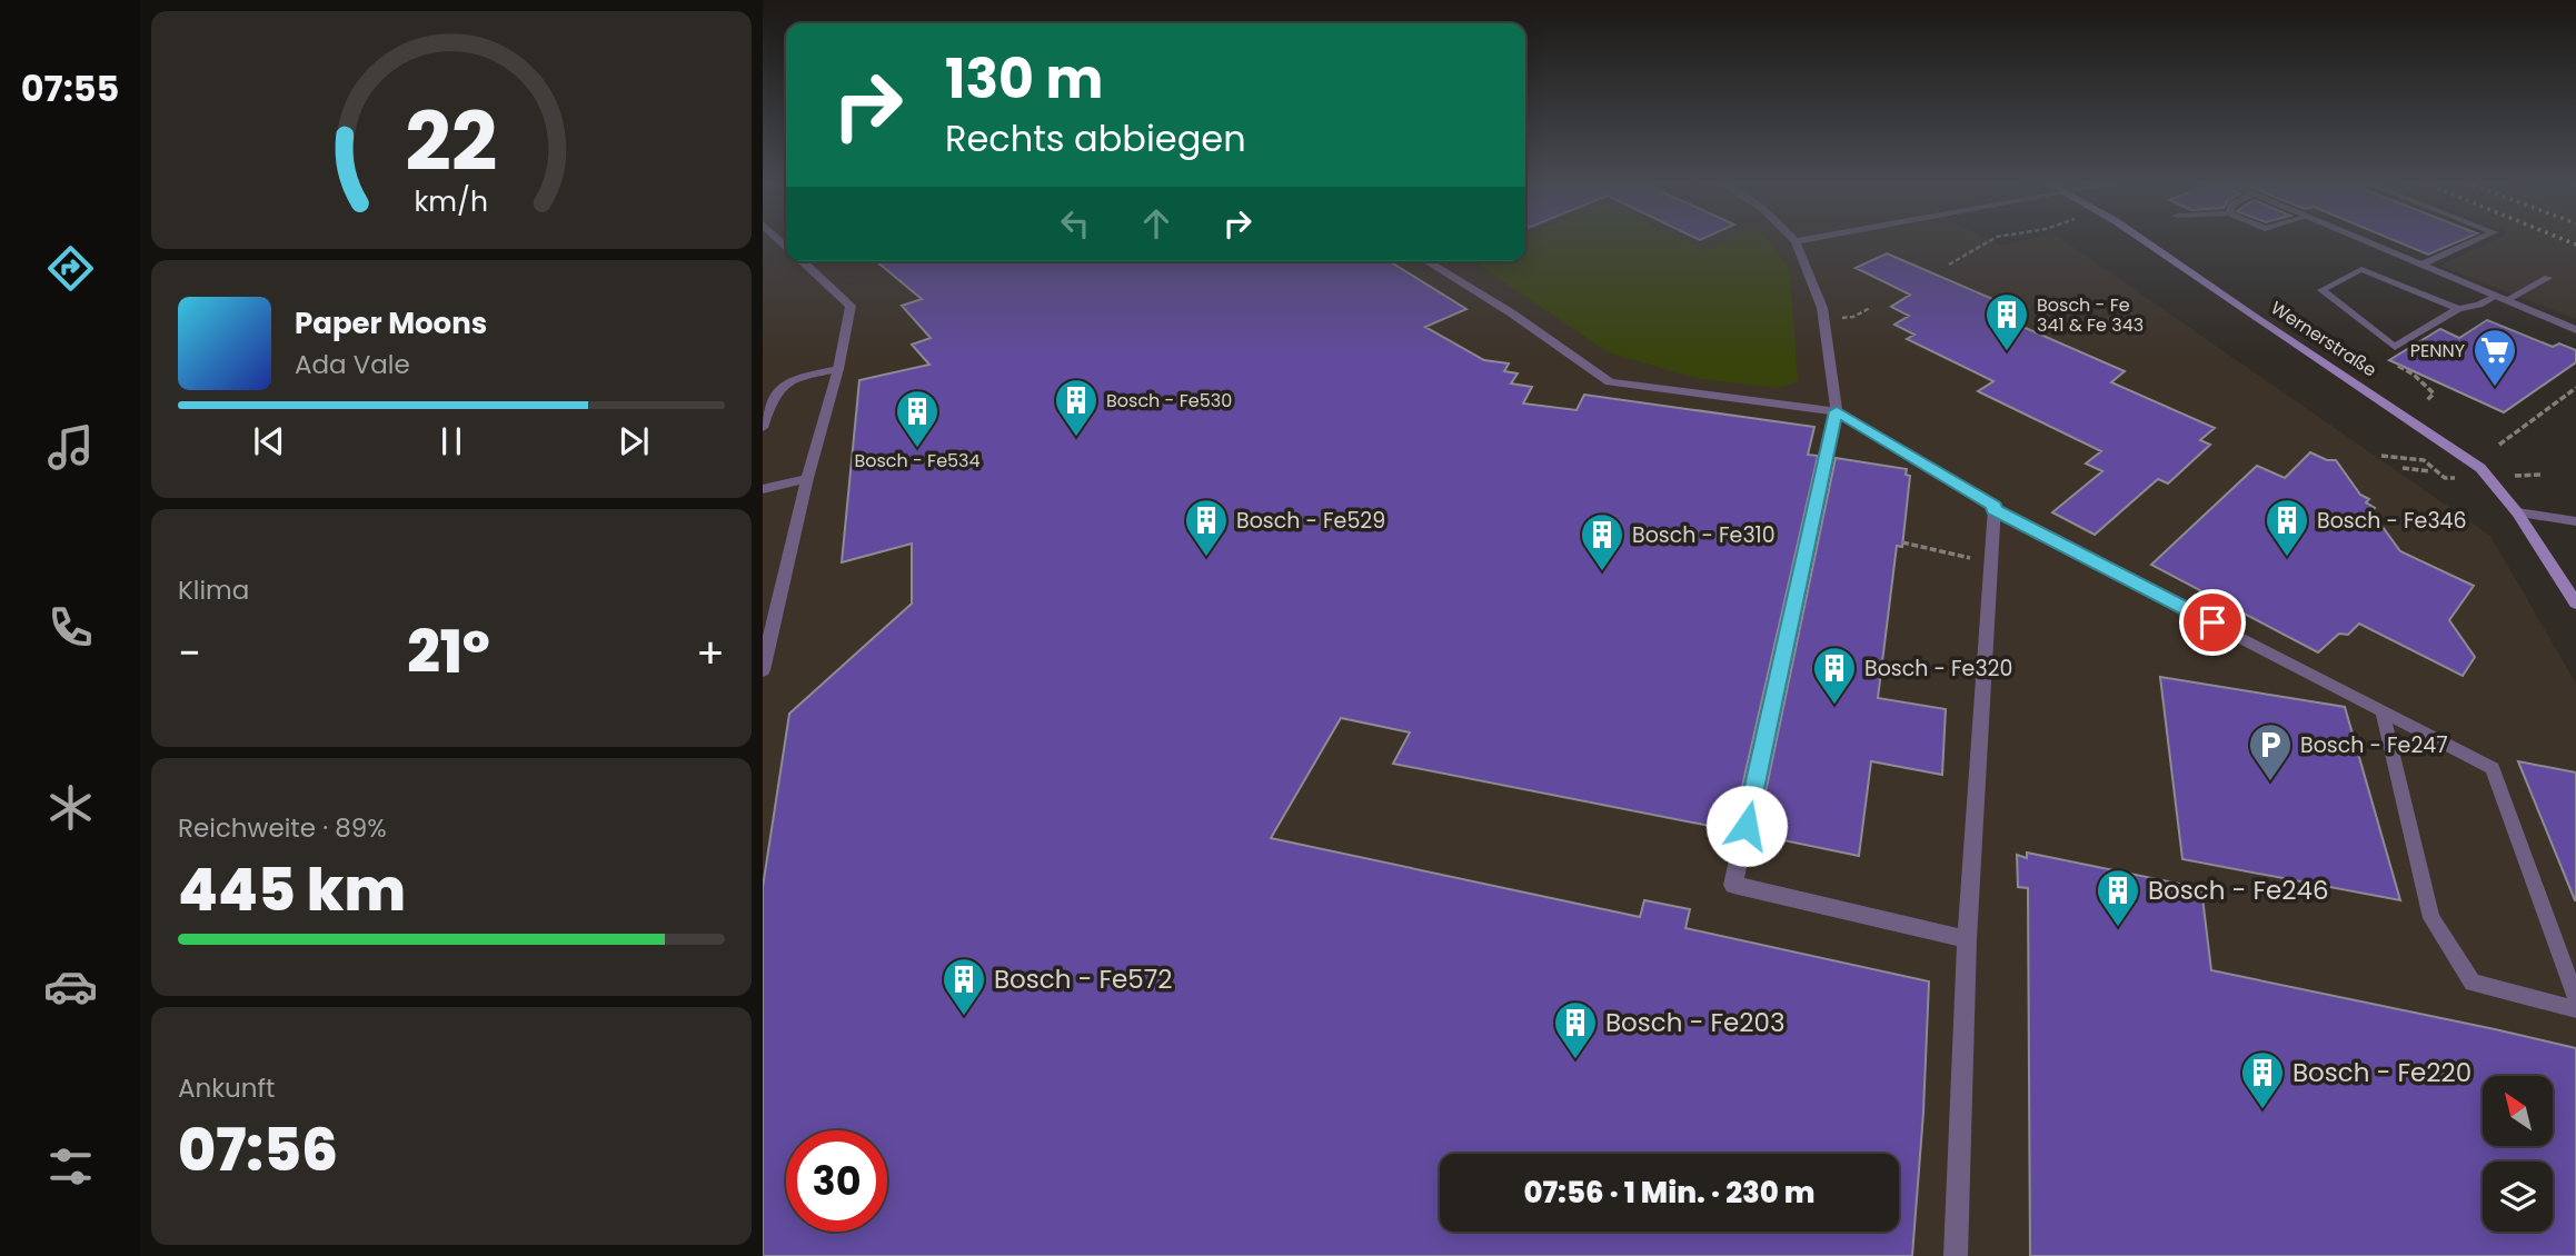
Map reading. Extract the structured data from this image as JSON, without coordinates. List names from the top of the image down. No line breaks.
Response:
{"streets":{"main road":["Wernerstraße"]},"places":{"building":["Bosch - Fe 341 & Fe 343","Bosch - Fe530","Bosch - Fe534","Bosch - Fe529","Bosch - Fe346","Bosch - Fe310","Bosch - Fe320","Bosch - Fe246","Bosch - Fe572","Bosch - Fe203","Bosch - Fe220"],"supermarket":["PENNY"],"parking":["Bosch - Fe247"]},"north":"top left","page":{"tabs":"07:55","turn":["130 m","Rechts abbiegen"],"song":["Paper Moons","Ada Vale"],"tile":["Klima",["Reichweite · 89%","445 km"],["Ankunft","07:56"]],"heat":["−","21°","+"],"limit":"30","trip":"07:56 · 1 Min. · 230 m","gauge":["22","km/h"]}}
